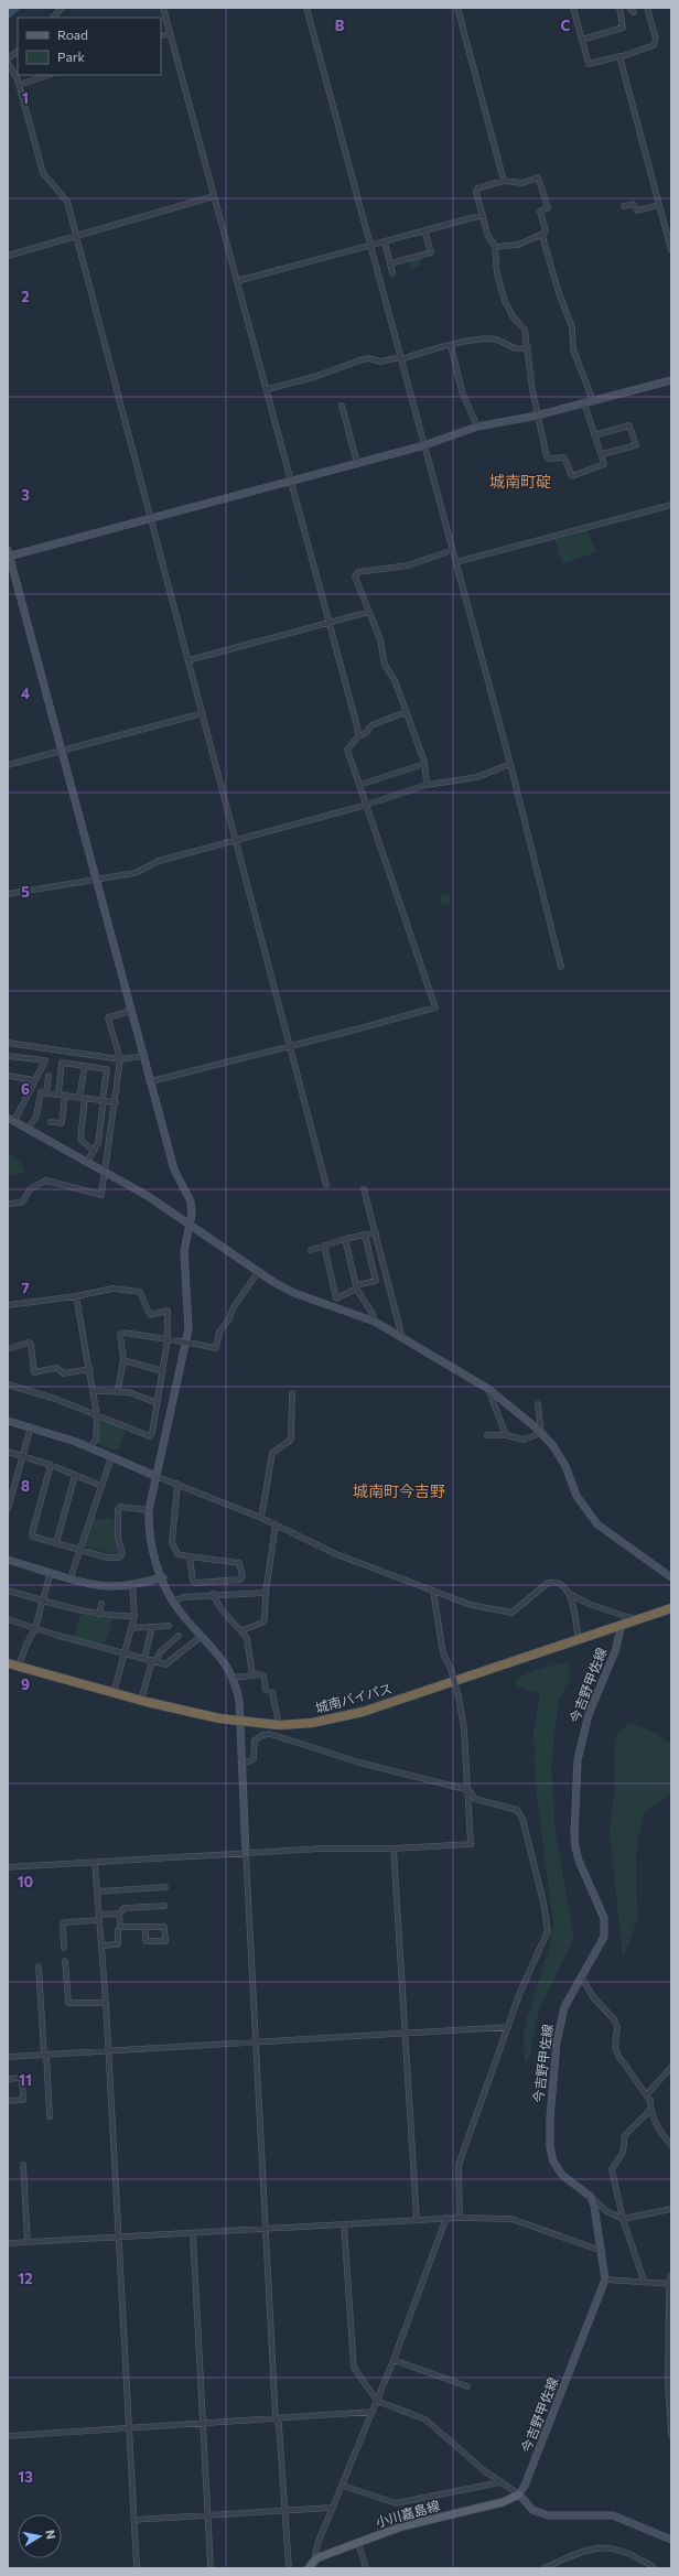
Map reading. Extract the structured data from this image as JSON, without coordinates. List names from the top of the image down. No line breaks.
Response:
{"streets":{"highway":["城南バイパス"],"main road":["小川嘉島線"],"street":["今吉野甲佐線"]},"crossings":[["今吉野甲佐線","城南バイパス"],["今吉野甲佐線","小川嘉島線"]],"districts":["城南町碇","城南町今吉野"],"legend":["Road","Park"],"north":"right","grid":{"columns":["B","C"],"rows":["1","2","3","4","5","6","7","8","9","10","11","12","13"]}}
